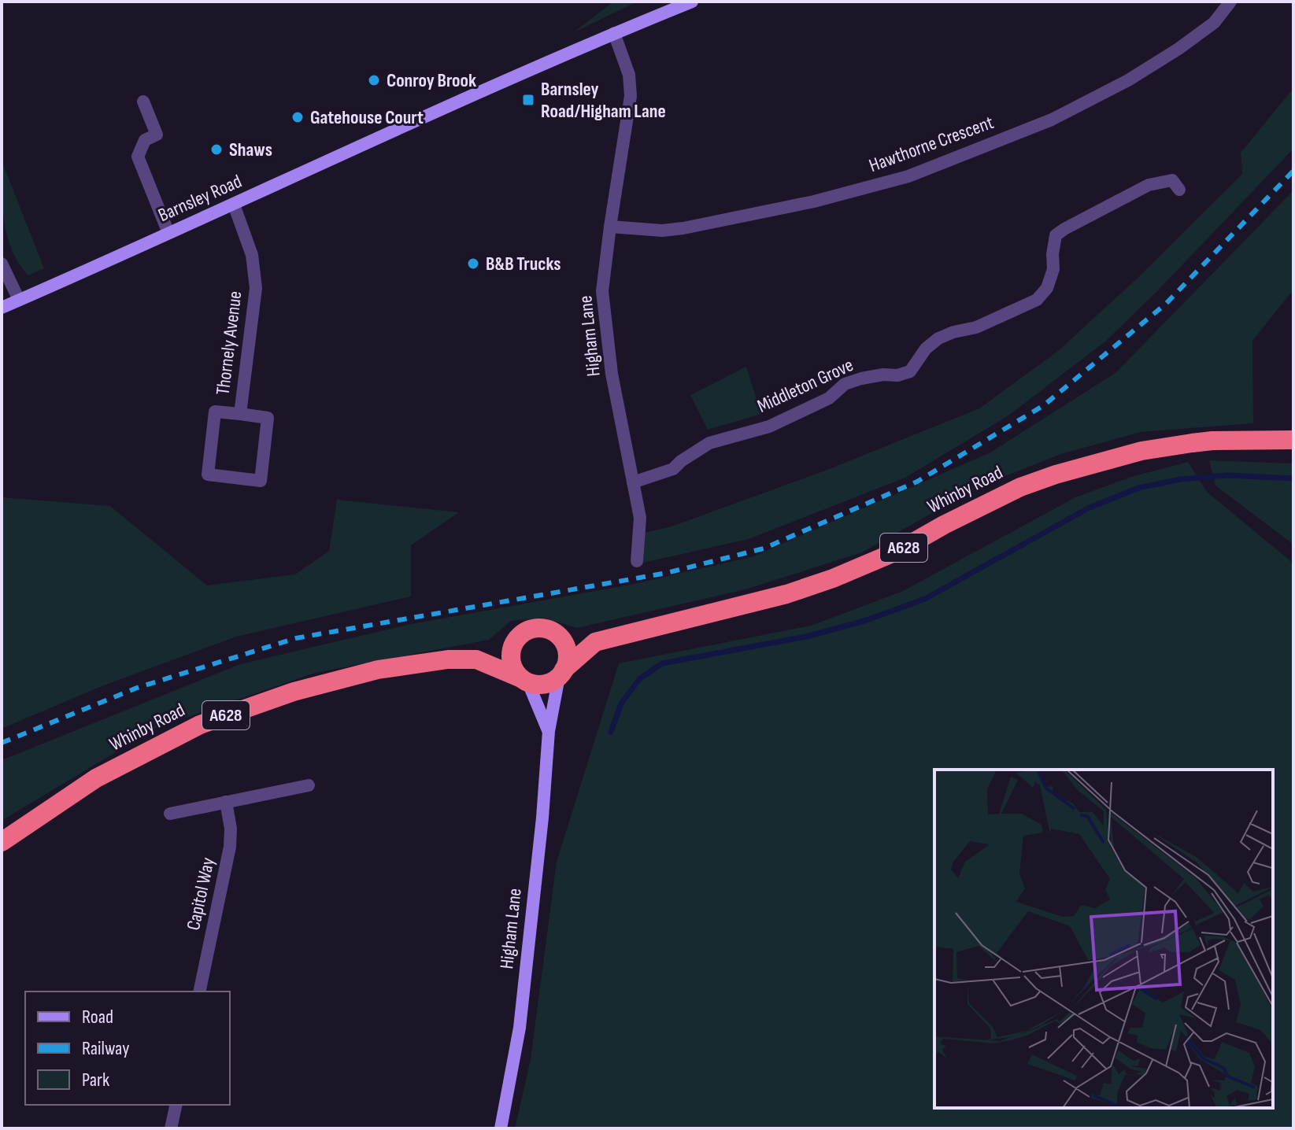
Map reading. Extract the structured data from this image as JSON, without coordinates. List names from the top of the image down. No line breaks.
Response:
{"streets":{"highway":["Whinby Road","A628"],"main road":["Barnsley Road","Higham Lane"],"street":["Hawthorne Crescent","Thornely Avenue","Middleton Grove","Capitol Way"]},"crossings":[["Hawthorne Crescent","Higham Lane"],["Barnsley Road","Higham Lane"],["Barnsley Road","Thornely Avenue"],["Higham Lane","Middleton Grove"],["Higham Lane","Whinby Road"]],"places":{"other":["Conroy Brook","Gatehouse Court","Shaws","B&B Trucks"],"transit":["Barnsley Road/Higham Lane"]},"legend":["Road","Railway","Park"]}
